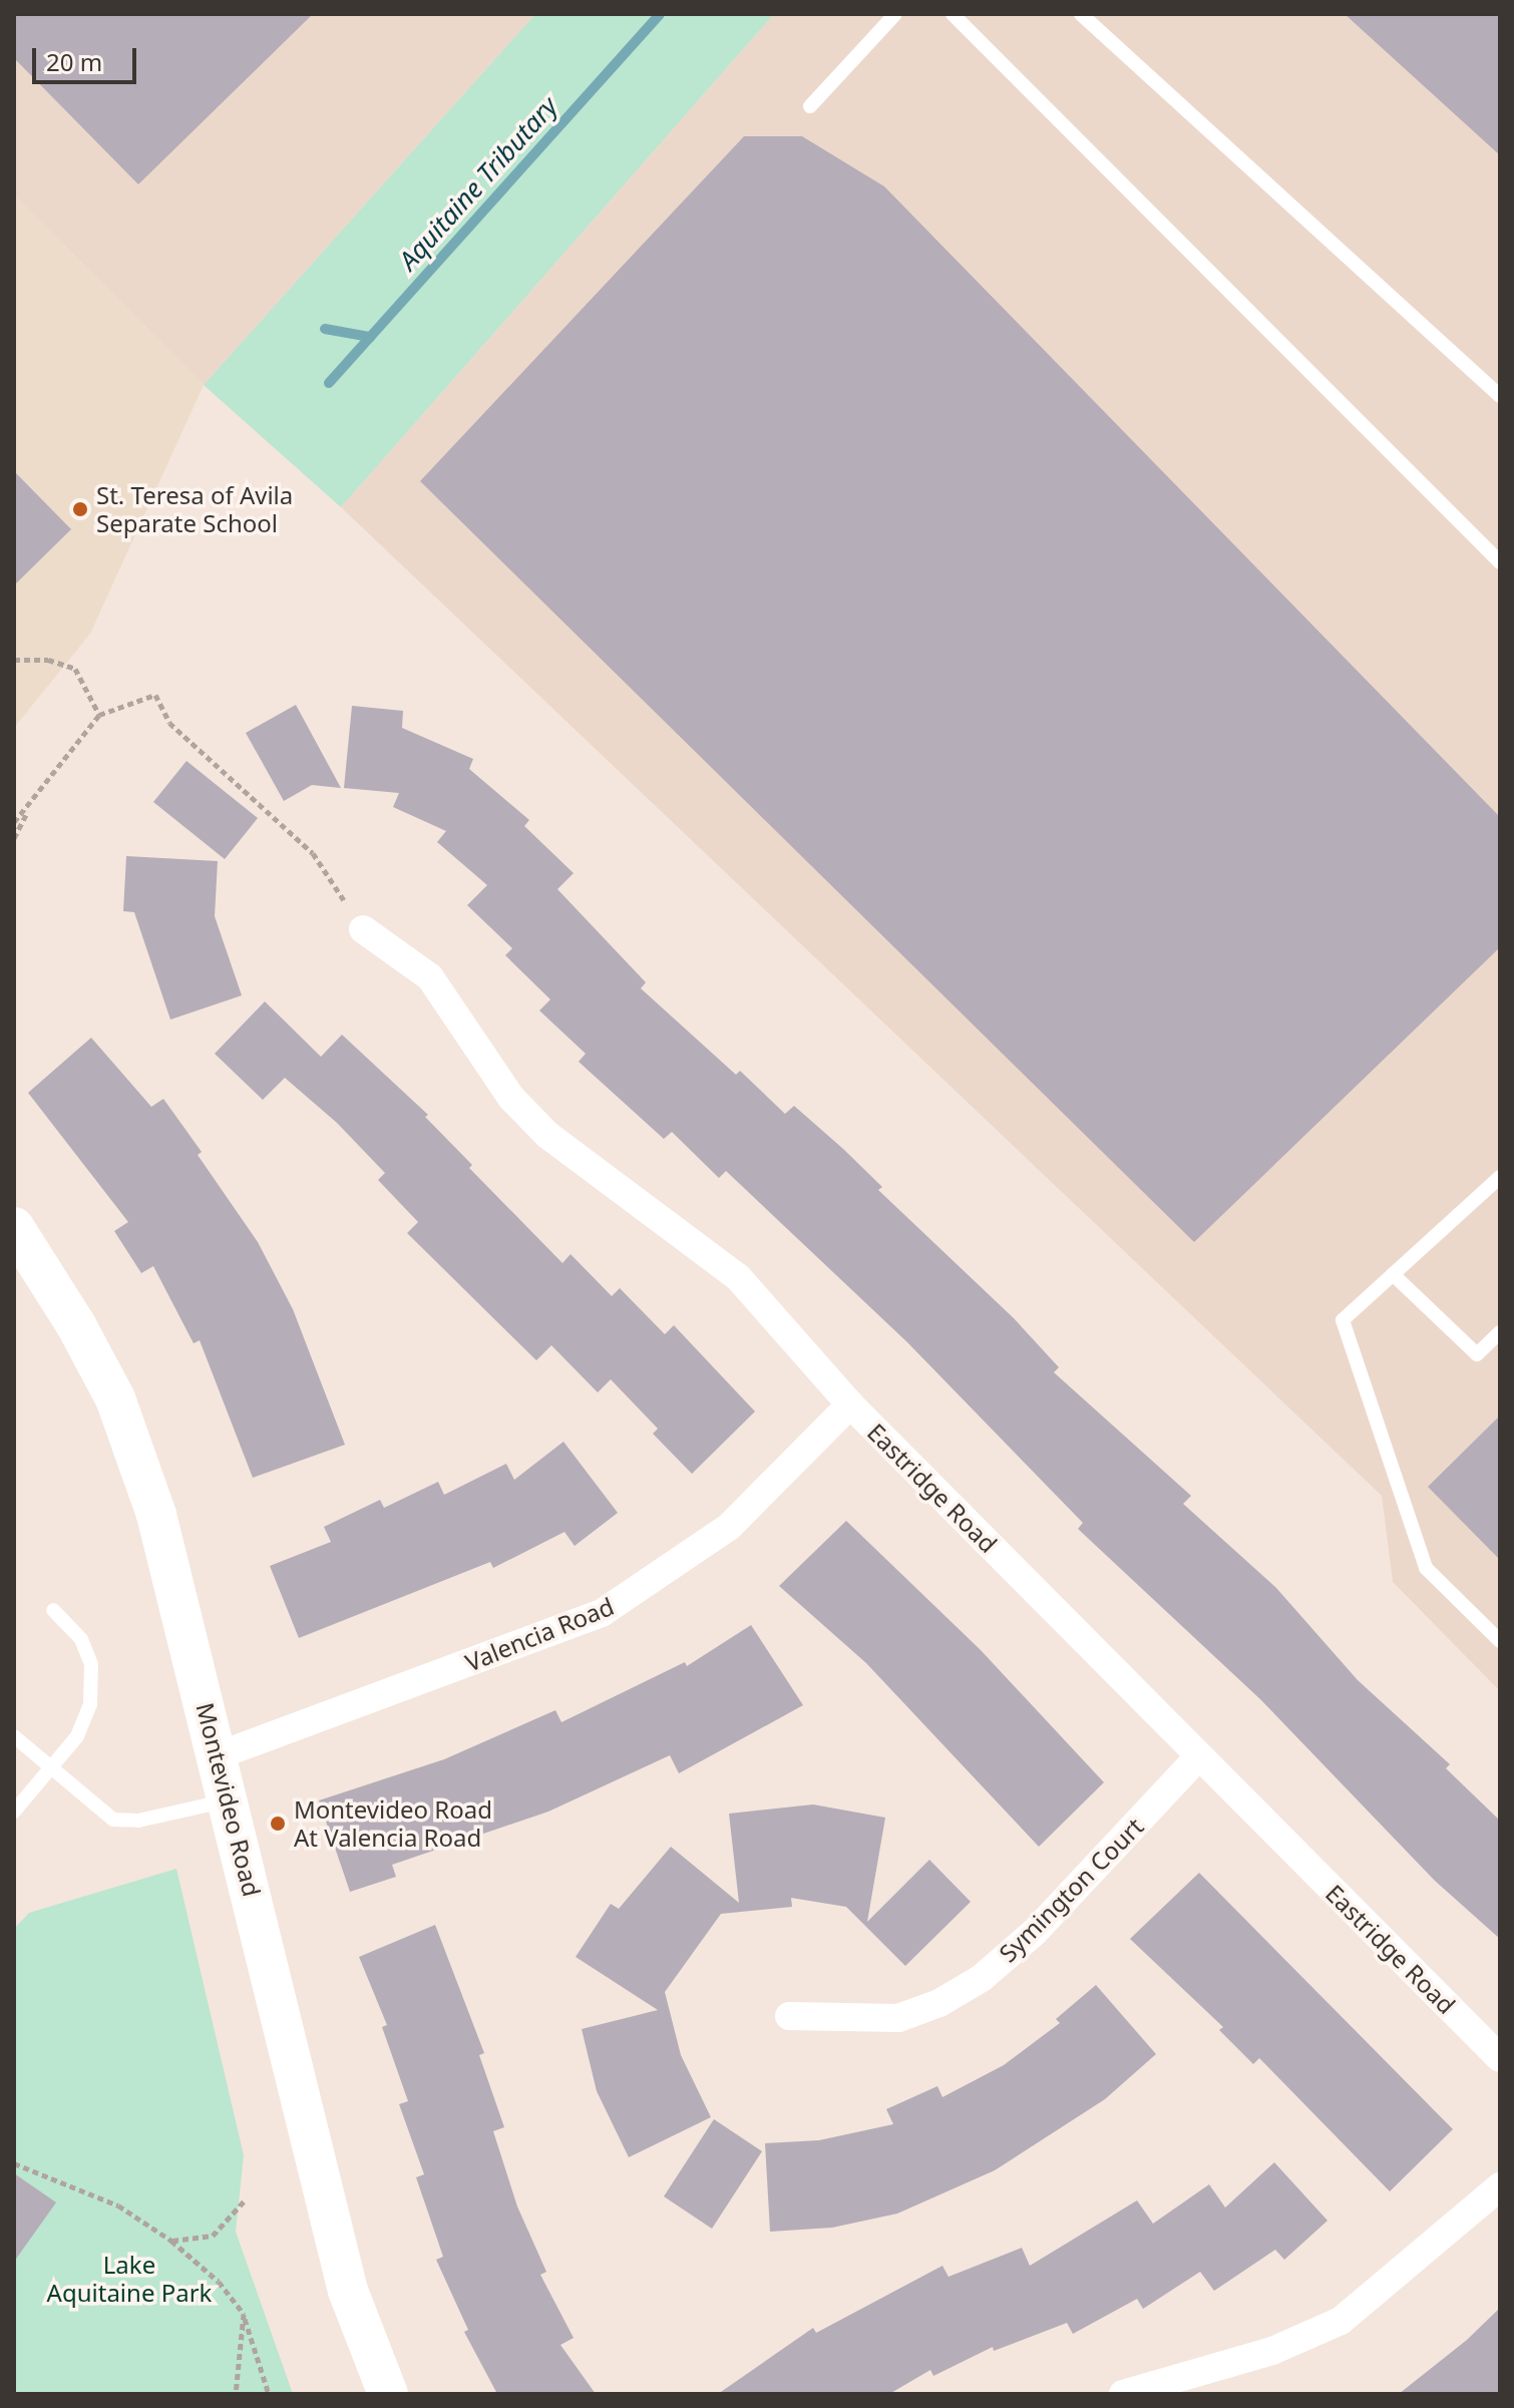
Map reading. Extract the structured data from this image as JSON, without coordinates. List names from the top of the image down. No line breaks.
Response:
{"streets":{"street":["Eastridge Road","Valencia Road","Montevideo Road","Symington Court"]},"crossings":[["Eastridge Road","Valencia Road"],["Eastridge Road","Symington Court"],["Valencia Road","Montevideo Road"]],"water":["Aquitaine Tributary"],"parks":["Lake Aquitaine Park"],"places":["St. Teresa of Avila Separate School","Montevideo Road At Valencia Road"],"scale_bar":"20 m"}
